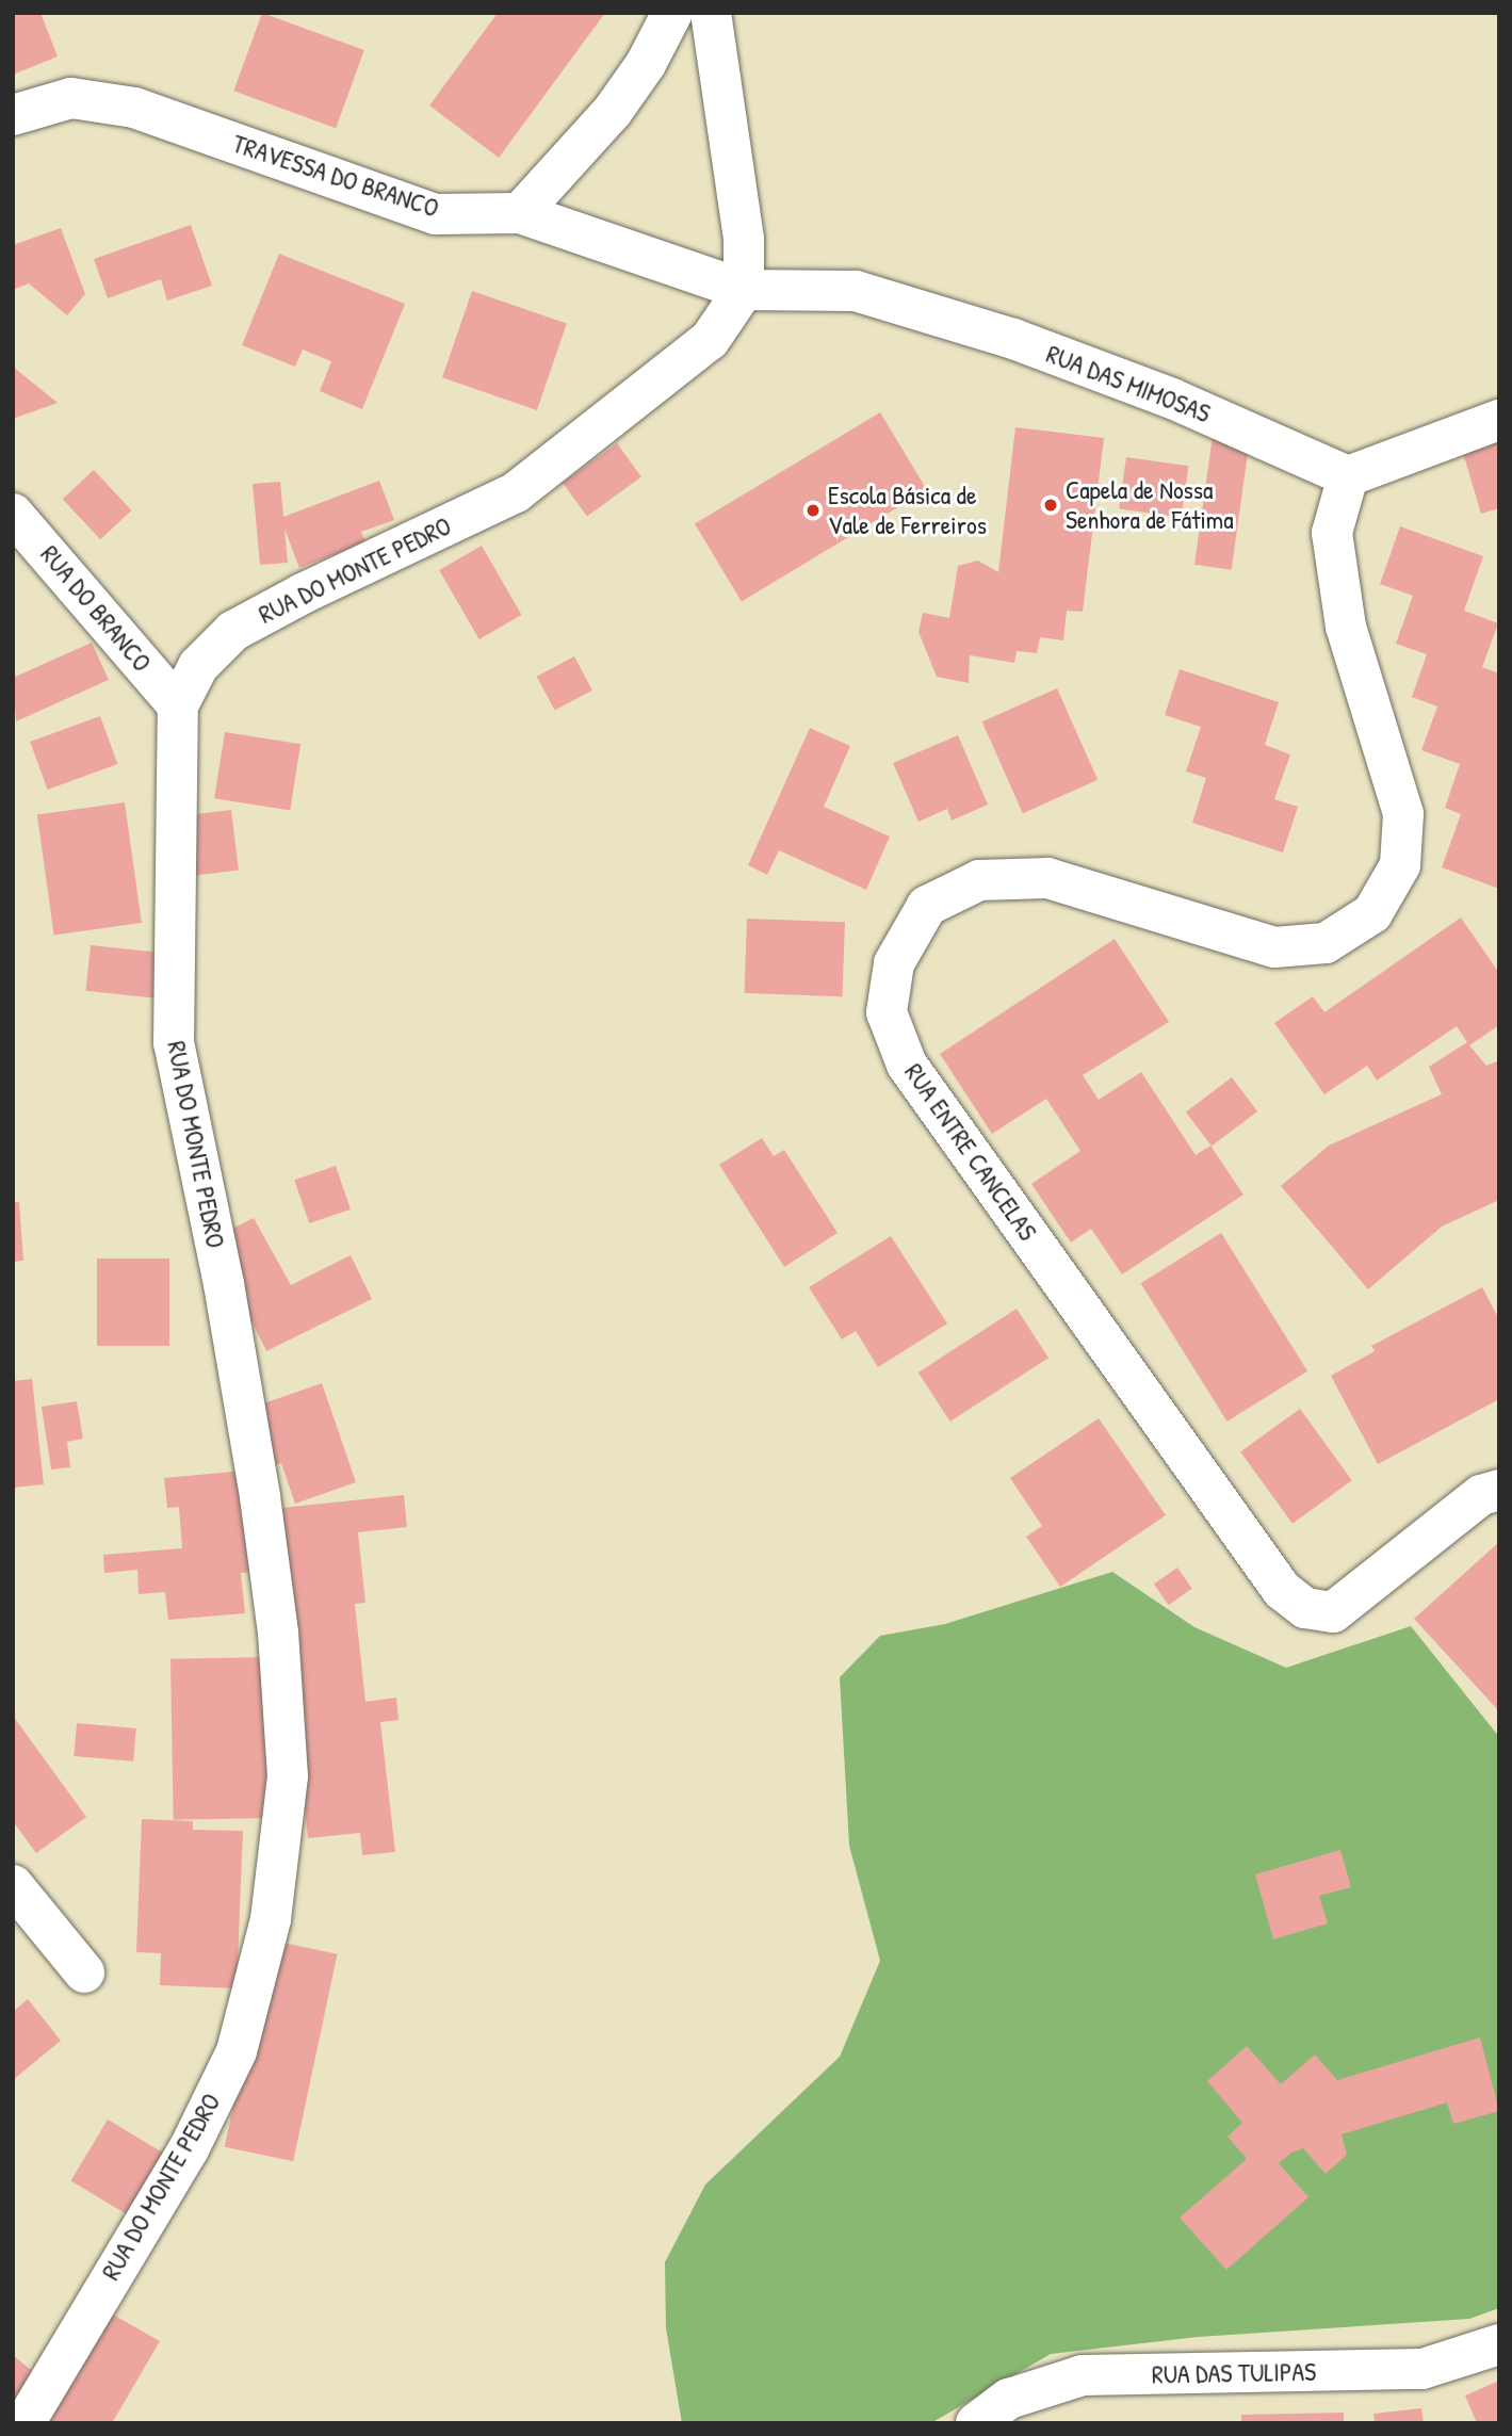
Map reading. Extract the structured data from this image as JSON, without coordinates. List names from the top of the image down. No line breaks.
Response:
{"streets":{"street":["TRAVESSA DO BRANCO","RUA DAS MIMOSAS","RUA DO MONTE PEDRO","RUA DO BRANCO","RUA ENTRE CANCELAS","RUA DAS TULIPAS"]},"crossings":[["TRAVESSA DO BRANCO","RUA DAS MIMOSAS"],["TRAVESSA DO BRANCO","RUA DO MONTE PEDRO"],["RUA DAS MIMOSAS","RUA DO MONTE PEDRO"],["RUA DAS MIMOSAS","RUA ENTRE CANCELAS"],["RUA DO MONTE PEDRO","RUA DO BRANCO"]],"places":["Capela de Nossa Senhora de Fátima","Escola Básica de Vale de Ferreiros"]}
